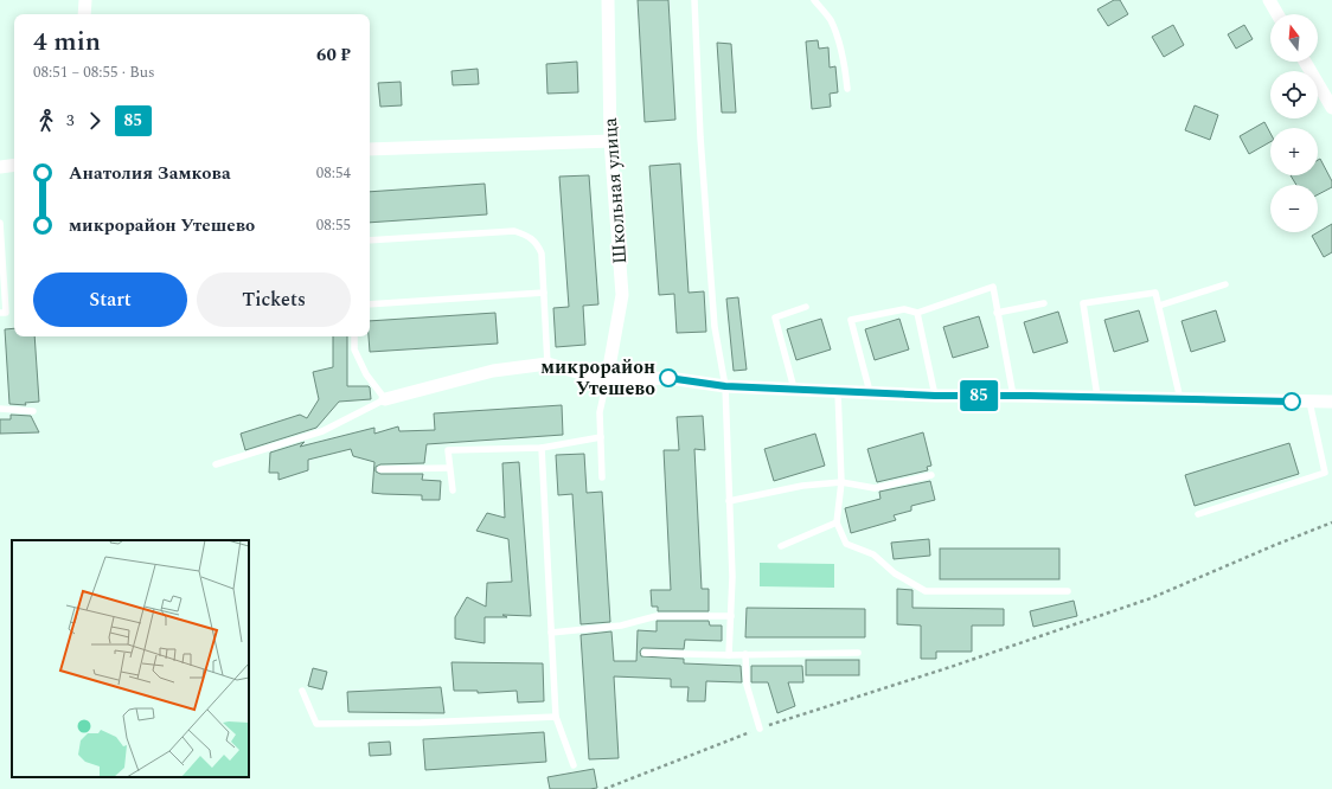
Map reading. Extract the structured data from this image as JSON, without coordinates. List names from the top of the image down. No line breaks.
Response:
{"streets":{"street":["Школьная улица"]},"places":["микрорайон Утешево"],"lines":["bus line 85"],"north":"top","page":{"on_map":"85","map_buttons":["+","−"],"heading":["4 min","08:51 – 08:55 · Bus","60 ₽"],"legs":["3","85"],"list":[{"name":"Анатолия Замкова","value":"08:54"},{"name":"микрорайон Утешево","value":"08:55"}],"buttons":["Start","Tickets"]}}
